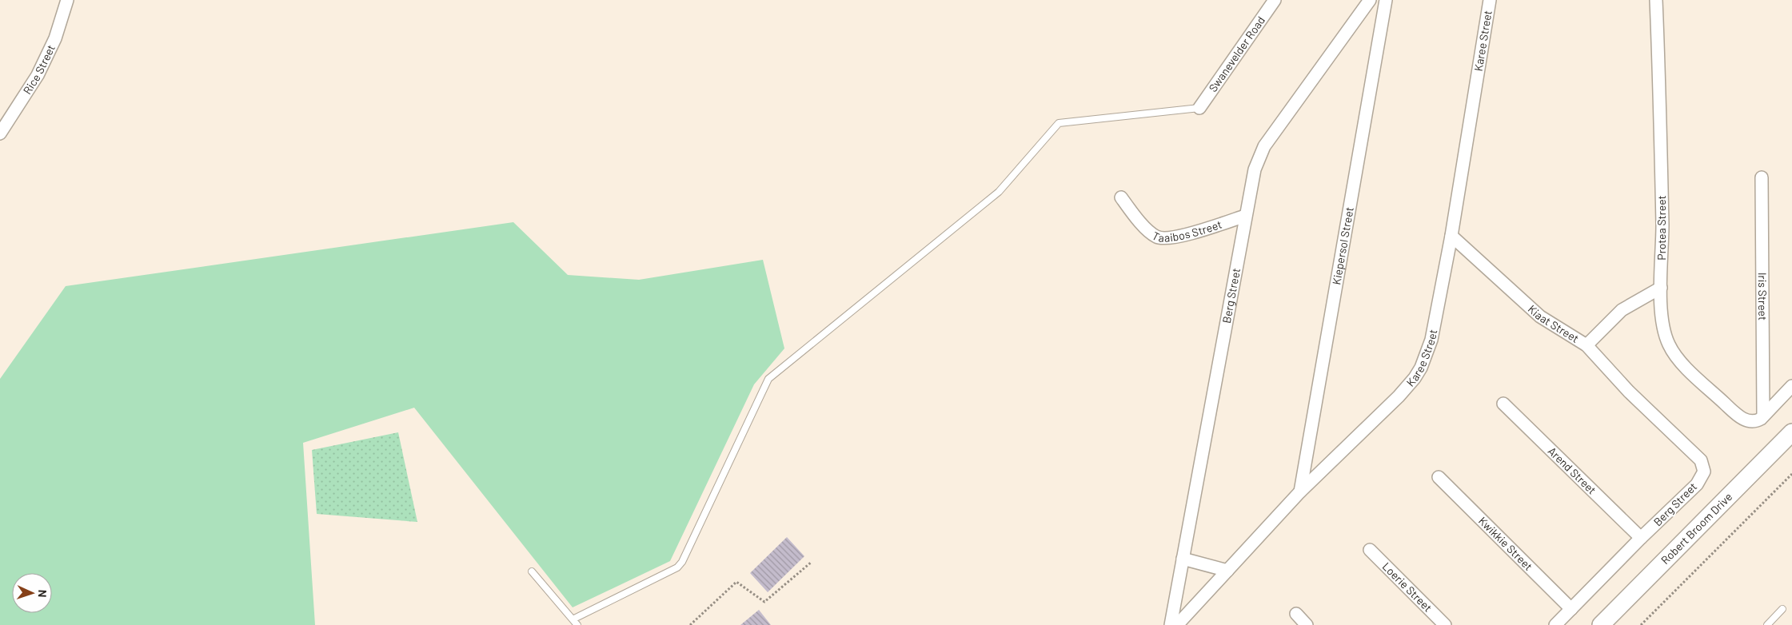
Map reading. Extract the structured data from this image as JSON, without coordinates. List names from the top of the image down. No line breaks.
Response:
{"streets":{"street":["Karee Street","Swanevelder Road","Rice Street","Taaibos Street","Protea Street","Kiepersol Street","Berg Street","Iris Street","Kiaat Street","Arend Street","Robert Broom Drive","Kwikkie Street","Loerie Street"]},"crossings":[["Karee Street","Kiepersol Street"],["Karee Street","Kiaat Street"],["Taaibos Street","Berg Street"],["Protea Street","Iris Street"],["Protea Street","Kiaat Street"],["Berg Street","Kiaat Street"],["Berg Street","Arend Street"],["Berg Street","Kwikkie Street"]],"north":"right"}
